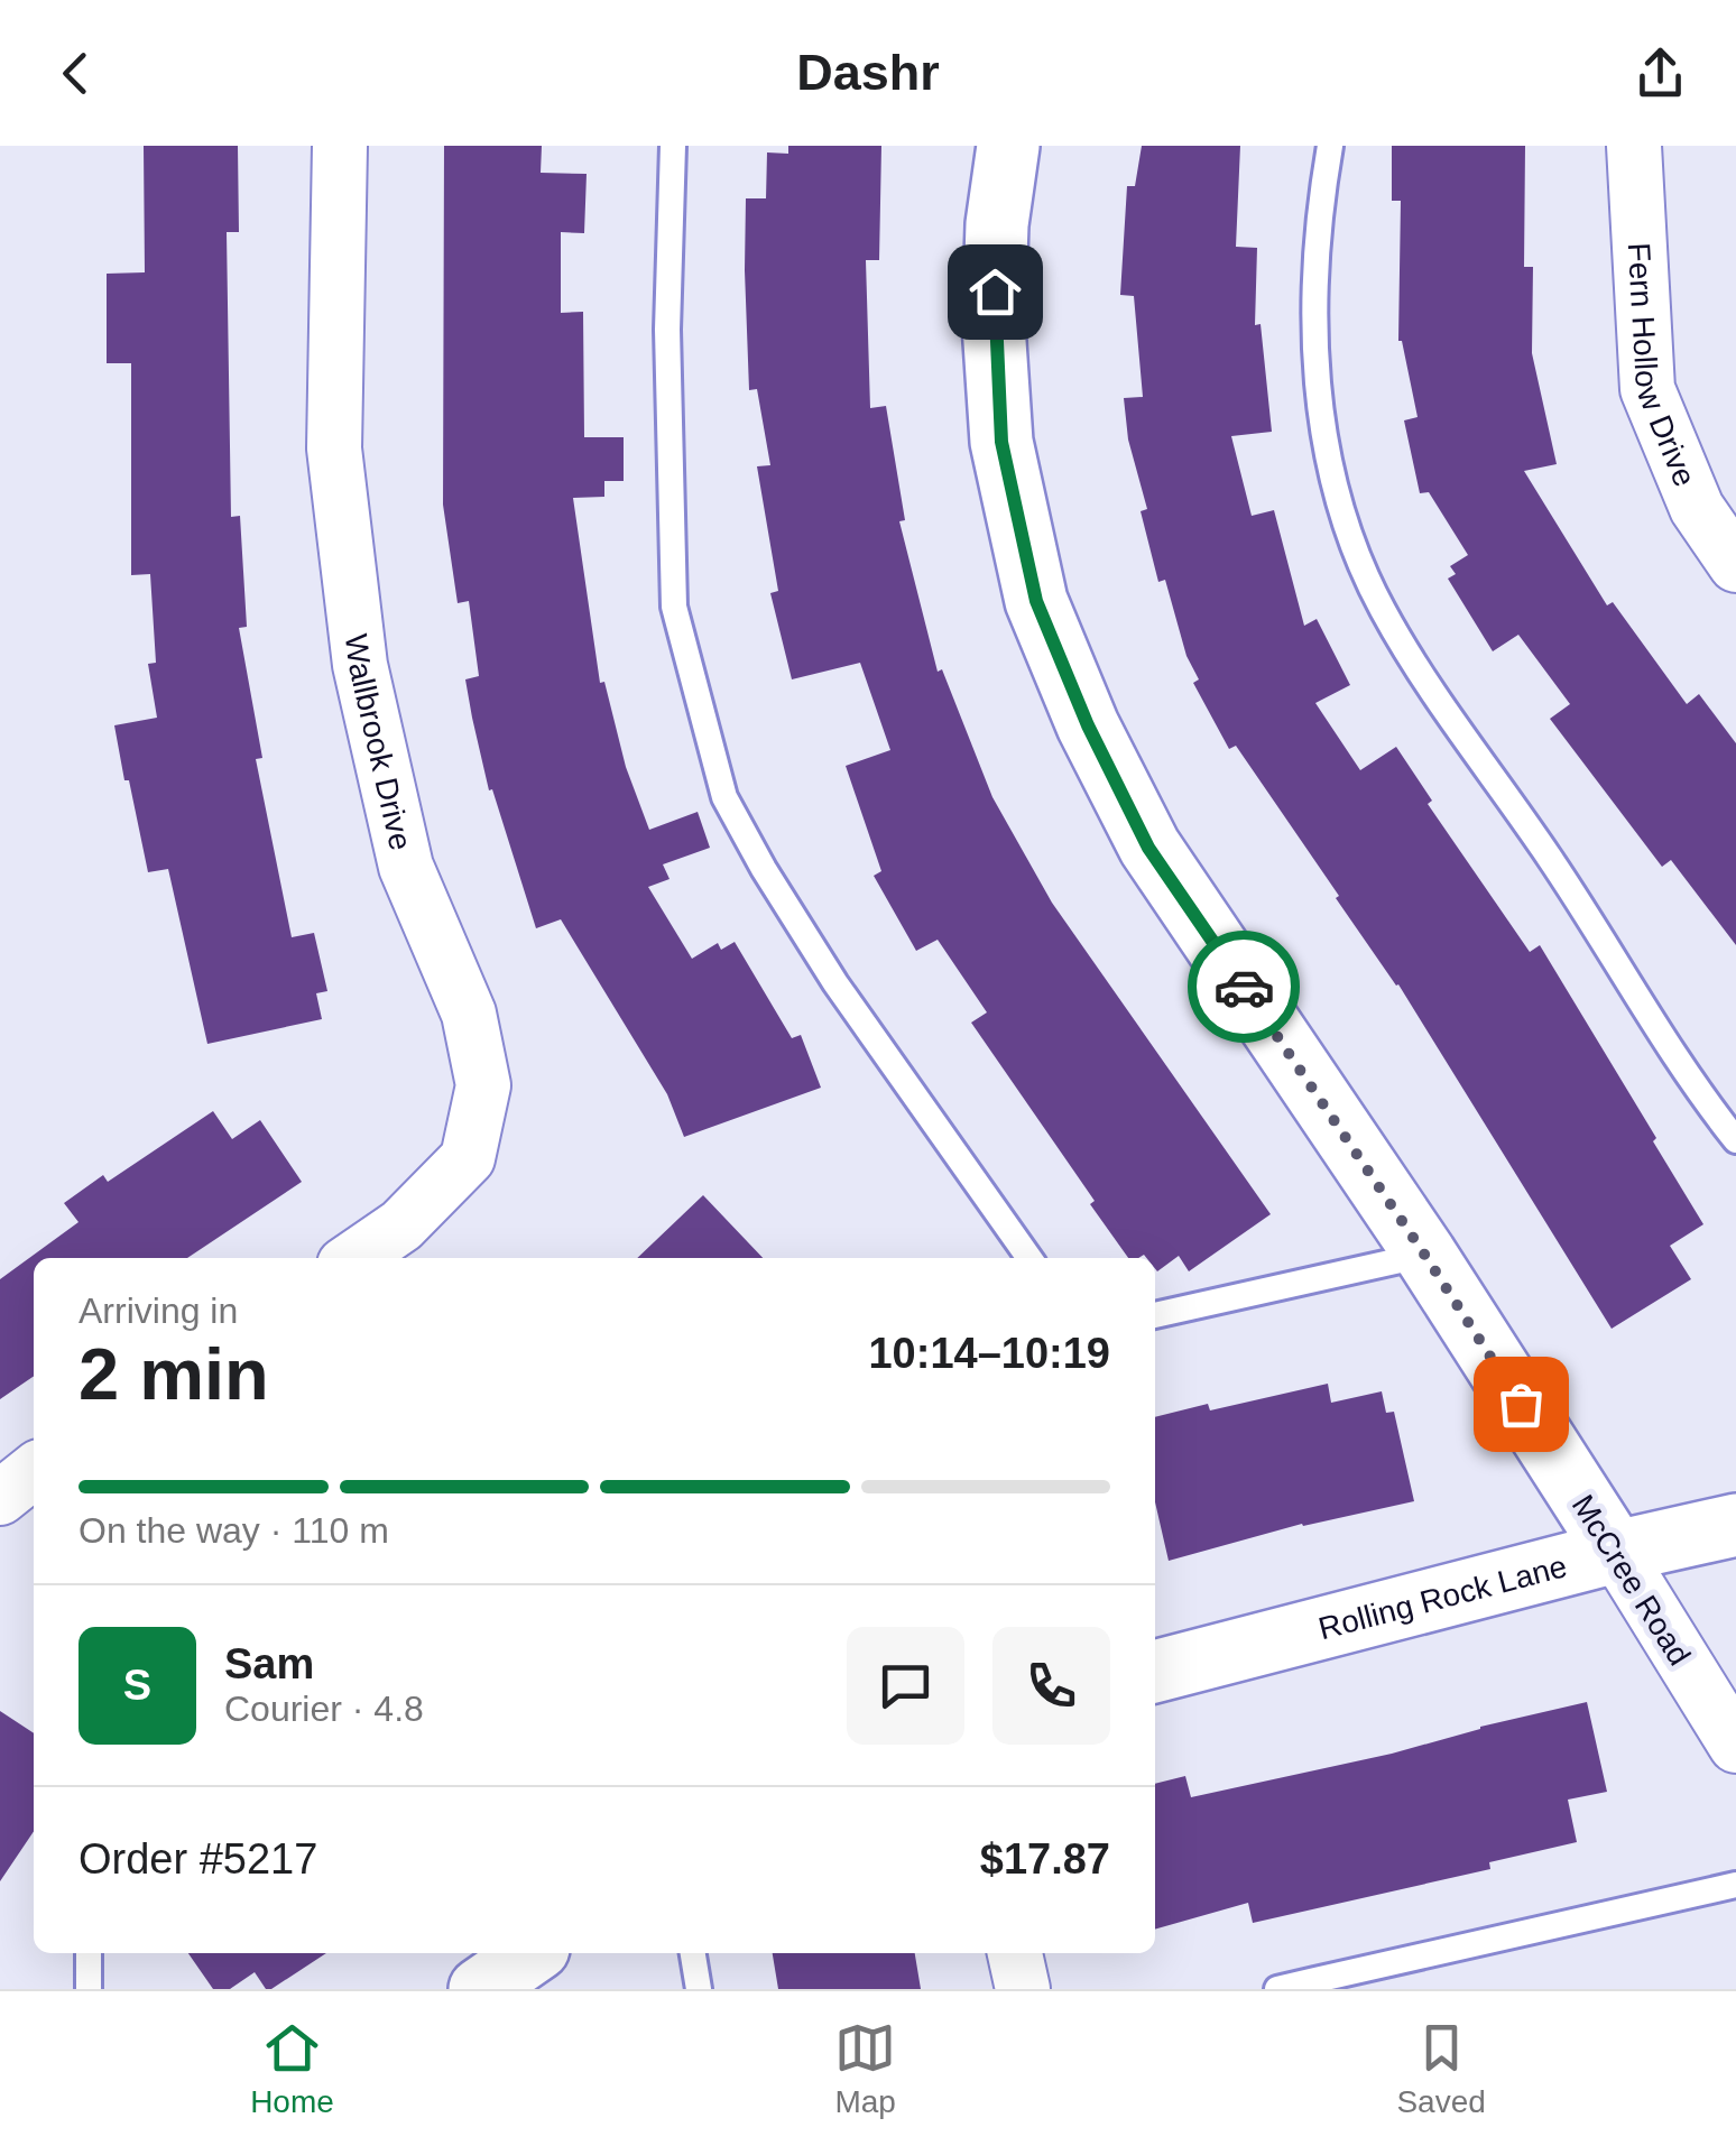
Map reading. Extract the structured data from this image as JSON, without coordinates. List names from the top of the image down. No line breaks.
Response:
{"streets":{"street":["Fern Hollow Drive","Wallbrook Drive","McCree Road","Rolling Rock Lane"]},"crossings":[["McCree Road","Rolling Rock Lane"]],"page":{"header":"Dashr","heading":["2 min","Arriving in","10:14–10:19"],"panel":["Sam","Courier · 4.8","Order #5217","$17.87"],"bar":"On the way · 110 m","round":"S","tabs":["Home","Map","Saved"]}}
